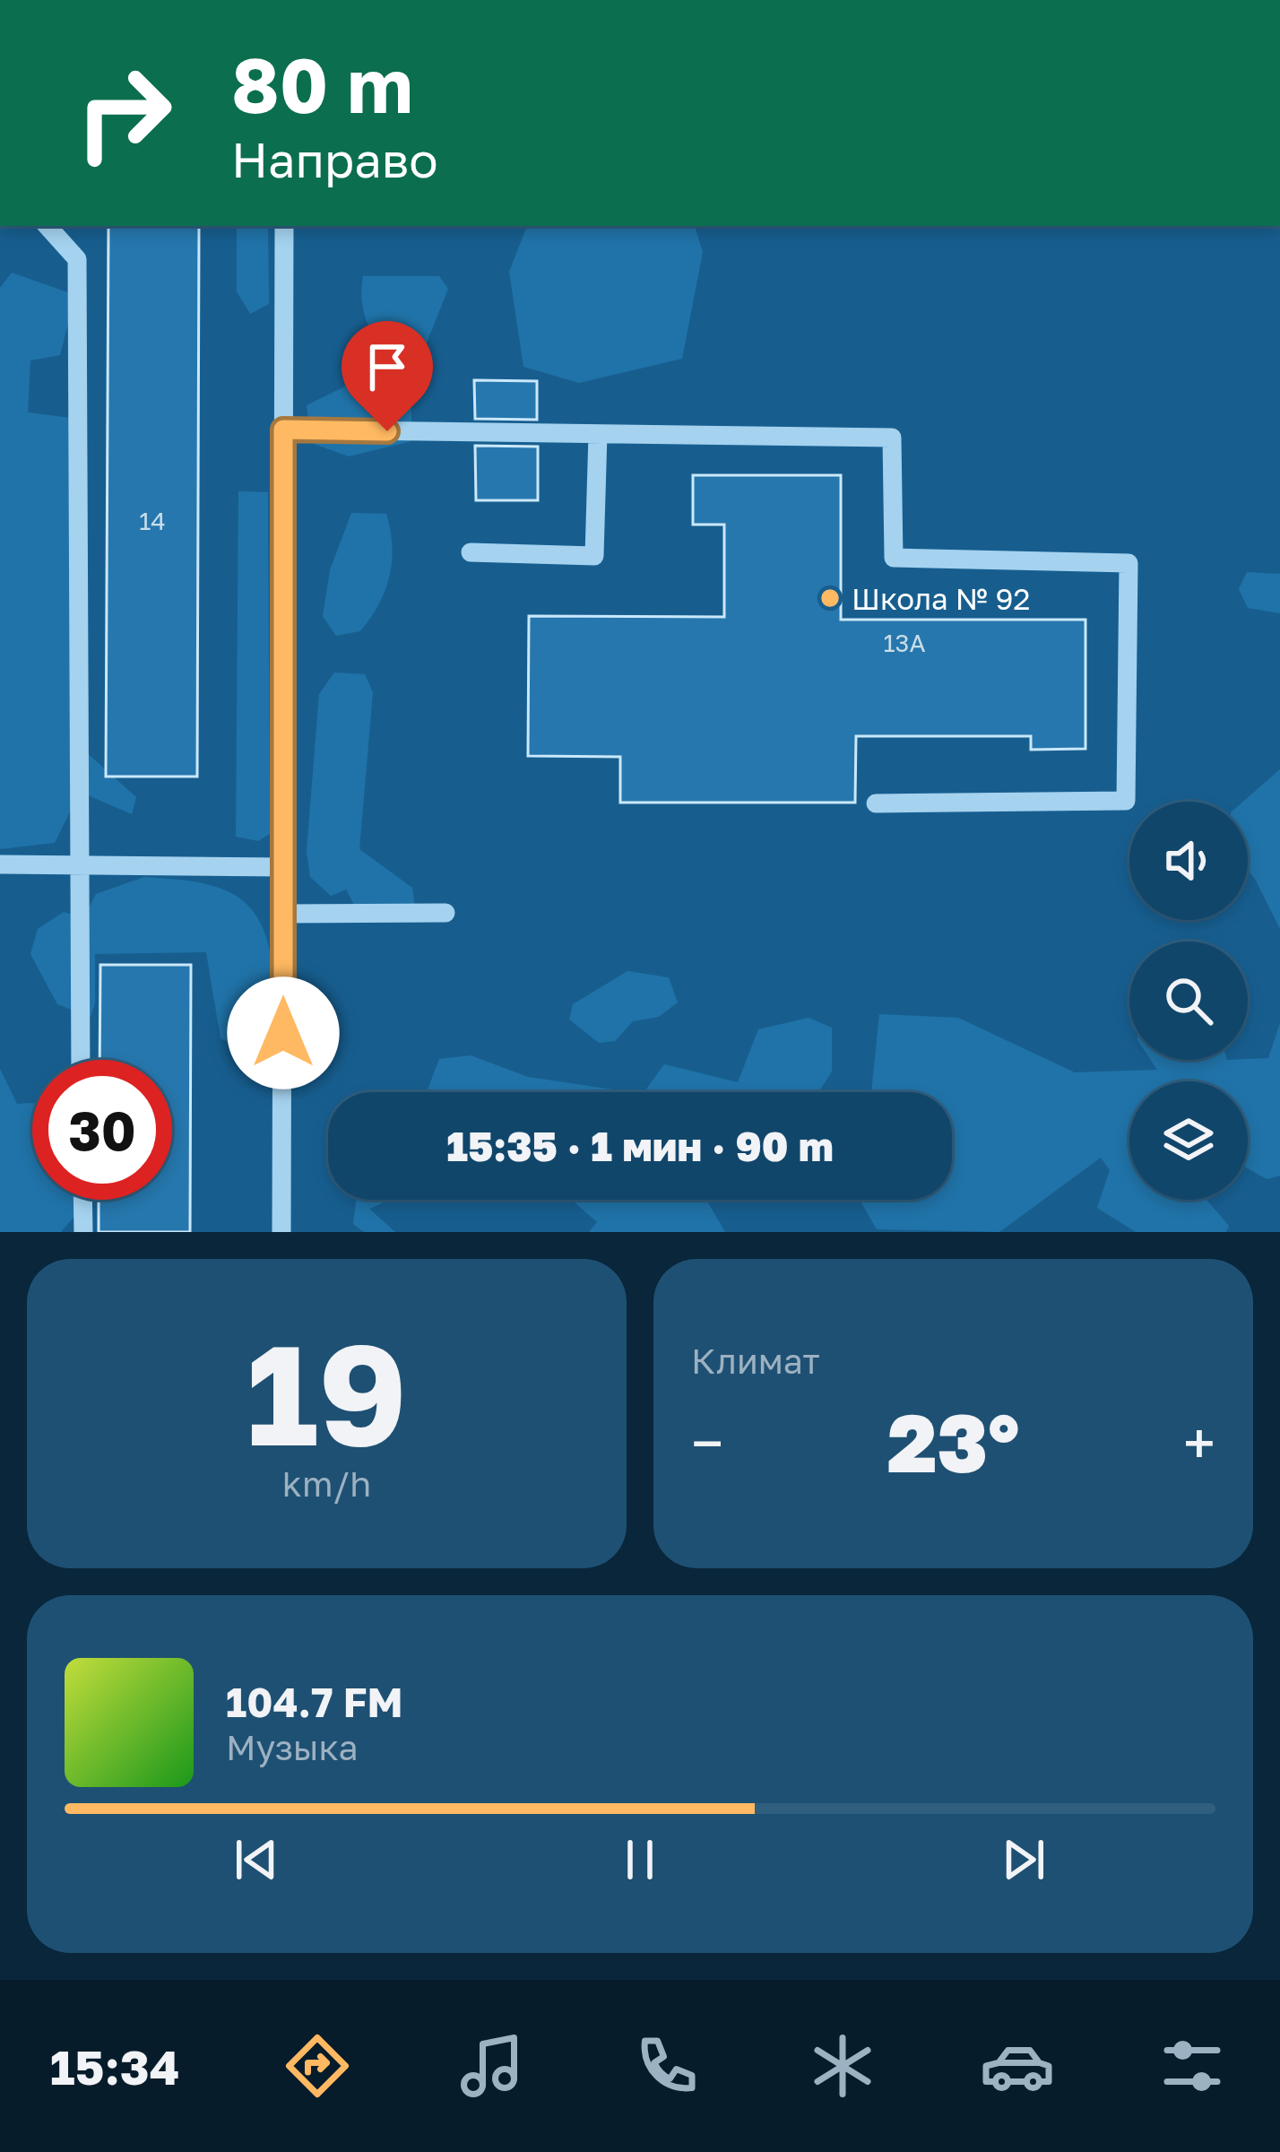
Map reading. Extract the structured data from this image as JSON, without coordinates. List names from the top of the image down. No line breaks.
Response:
{"places":["Школа № 92"],"house_numbers":["14","13А"],"page":{"turn":["80 m","Направо"],"limit":"30","trip":"15:35 · 1 мин · 90 m","tile":[["19","km/h"],"Климат"],"heat":["−","23°","+"],"song":["104.7 FM","Музыка"],"tabs":"15:34"}}
